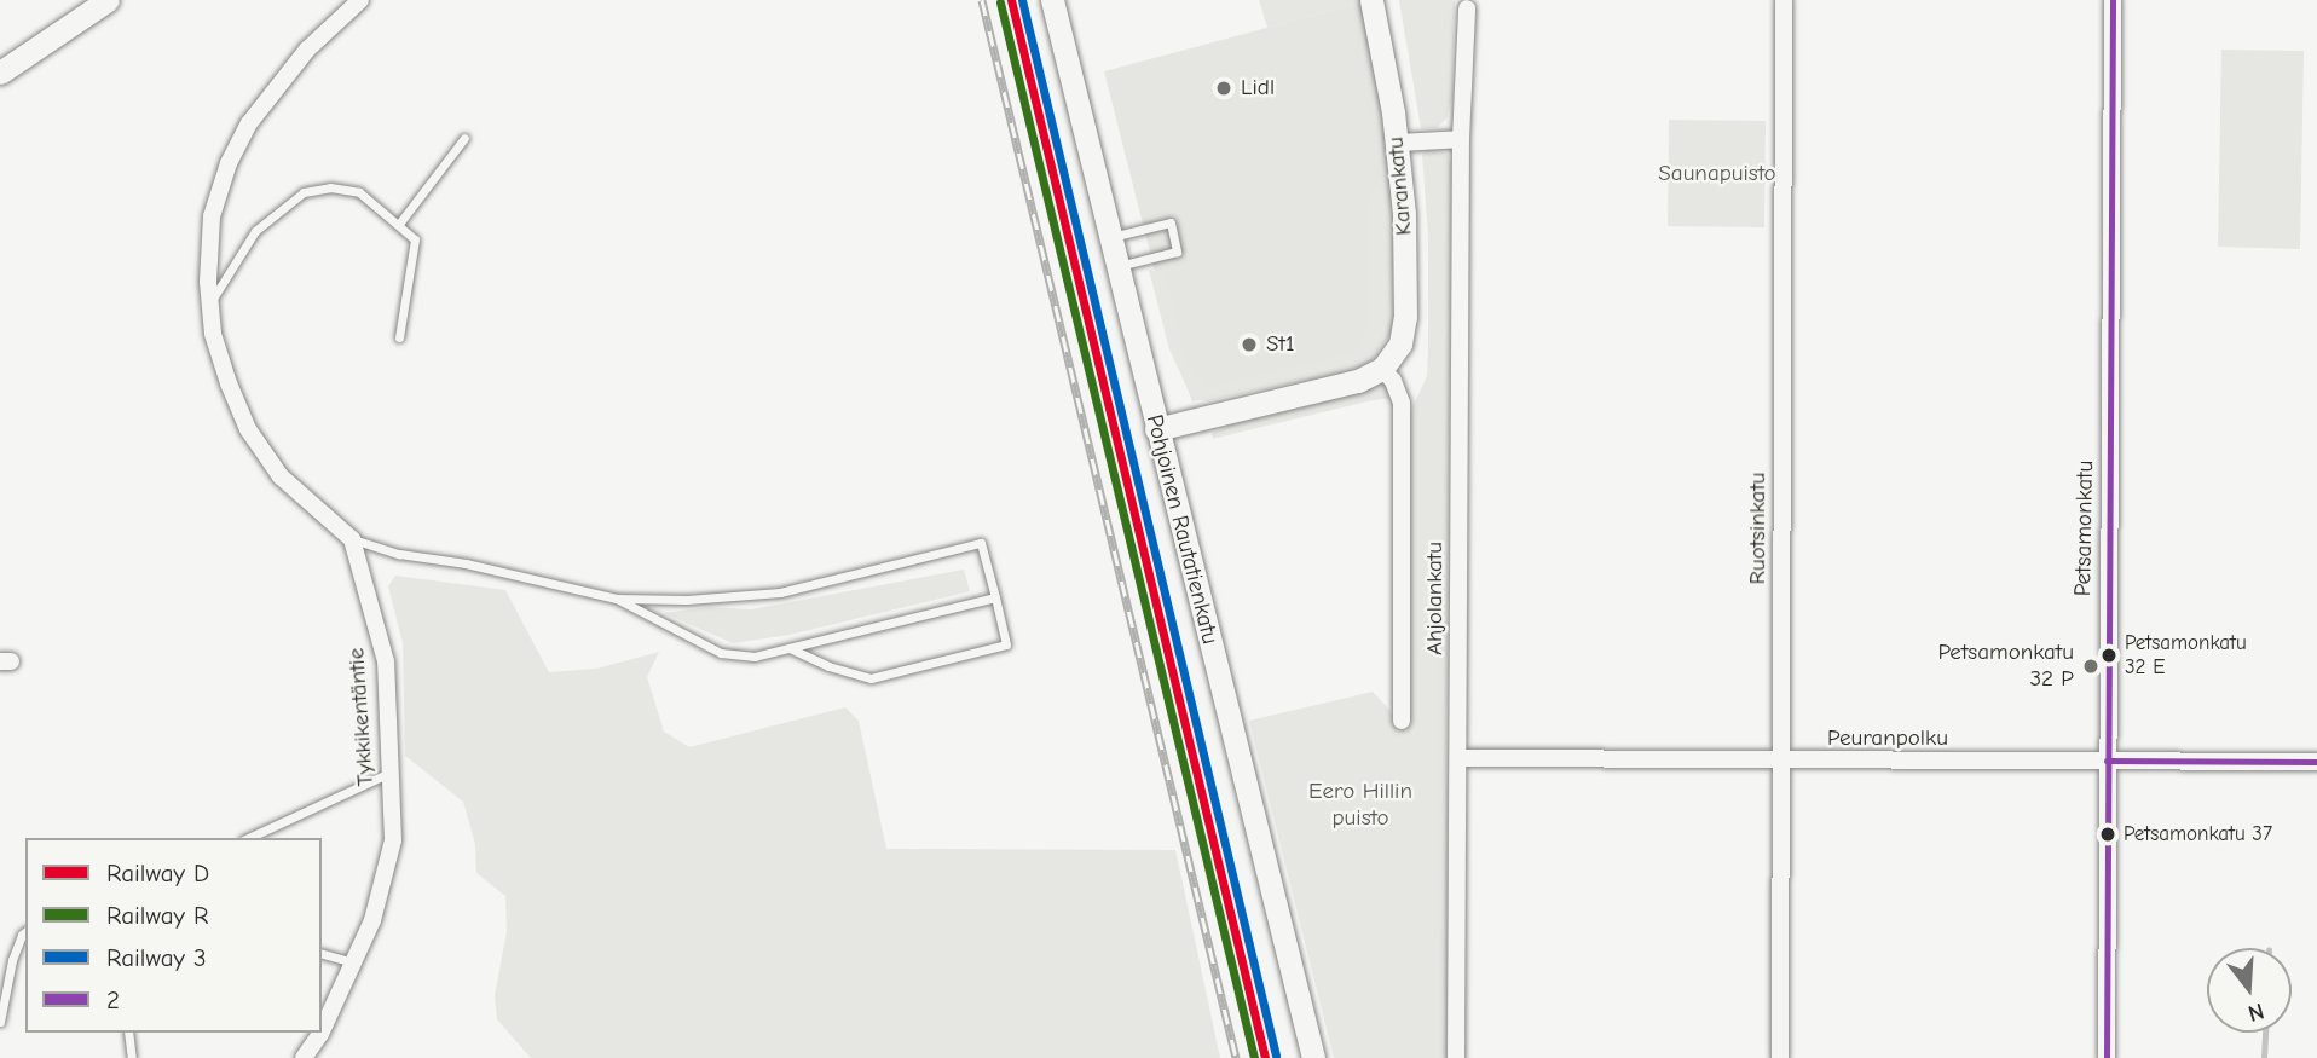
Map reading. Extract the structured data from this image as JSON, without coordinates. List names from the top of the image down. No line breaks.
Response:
{"streets":{"street":["Karankatu","Ruotsinkatu","Petsamonkatu","Pohjoinen Rautatienkatu","Ahjolankatu","Tykkikentäntie","Peuranpolku"]},"crossings":[["Ruotsinkatu","Peuranpolku"],["Petsamonkatu","Peuranpolku"],["Ahjolankatu","Peuranpolku"]],"parks":["Saunapuisto","Eero Hillin puisto"],"places":["Lidl","St1","Petsamonkatu 32 E","Petsamonkatu 32 P","Petsamonkatu 37"],"lines":["rail line D","rail line 3","transit line 2","rail line R"],"legend":["Railway D","Railway R","Railway 3","2"],"north":"bottom"}
